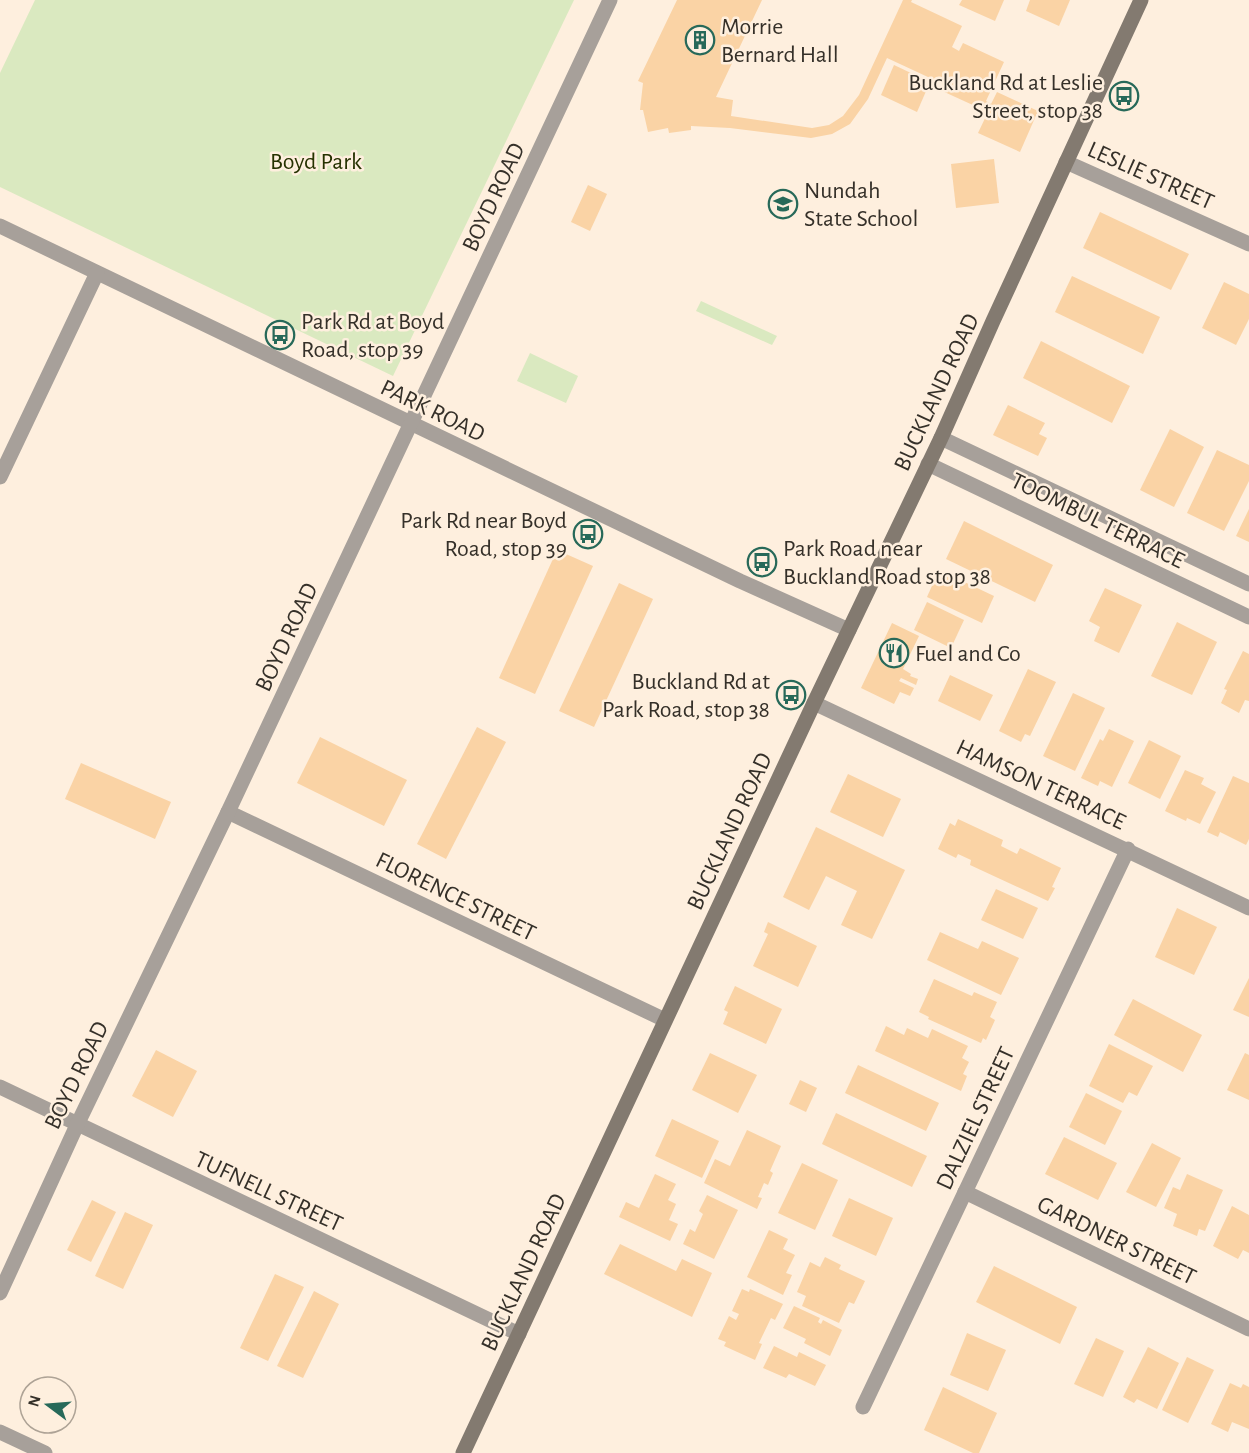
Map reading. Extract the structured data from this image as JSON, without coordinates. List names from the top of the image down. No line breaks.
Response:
{"streets":{"street":["LESLIE STREET","BOYD ROAD","BUCKLAND ROAD","PARK ROAD","TOOMBUL TERRACE","HAMSON TERRACE","FLORENCE STREET","DALZIEL STREET","TUFNELL STREET","GARDNER STREET"]},"crossings":[["LESLIE STREET","BUCKLAND ROAD"],["BOYD ROAD","PARK ROAD"],["BOYD ROAD","FLORENCE STREET"],["BOYD ROAD","TUFNELL STREET"],["BUCKLAND ROAD","PARK ROAD"],["BUCKLAND ROAD","TOOMBUL TERRACE"],["BUCKLAND ROAD","HAMSON TERRACE"],["BUCKLAND ROAD","FLORENCE STREET"],["BUCKLAND ROAD","TUFNELL STREET"],["HAMSON TERRACE","DALZIEL STREET"],["DALZIEL STREET","GARDNER STREET"]],"parks":["Boyd Park"],"places":{"building":["Morrie Bernard Hall"],"bus stop":["Buckland Rd at Leslie Street, stop 38","Park Rd at Boyd Road, stop 39","Park Rd near Boyd Road, stop 39","Park Road near Buckland Road stop 38","Buckland Rd at Park Road, stop 38"],"school or university":["Nundah State School"],"restaurant":["Fuel and Co"]},"north":"left"}
